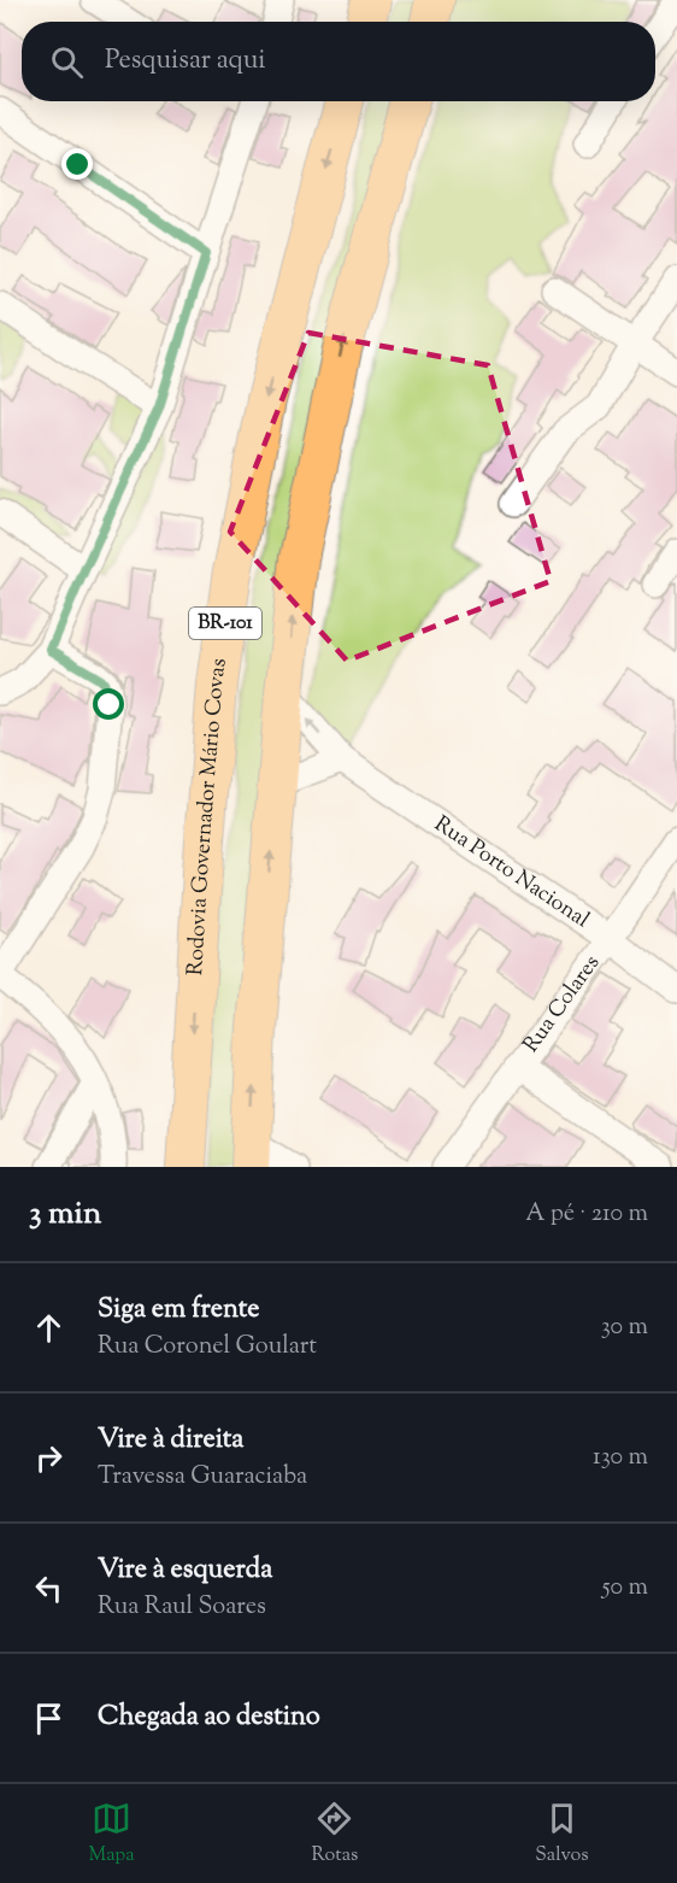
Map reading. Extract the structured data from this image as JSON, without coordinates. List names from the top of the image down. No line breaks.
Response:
{"streets":{"highway":["BR-101","Rodovia Governador Mário Covas"],"street":["Rua Porto Nacional","Rua Colares"]},"crossings":[["BR-101","Rua Porto Nacional"],["Rua Porto Nacional","Rua Colares"]],"page":{"search":"Pesquisar aqui","heading":["3 min","A pé · 210 m"],"list":[["Siga em frente","Rua Coronel Goulart","30 m"],["Vire à direita","Travessa Guaraciaba","130 m"],["Vire à esquerda","Rua Raul Soares","50 m"],"Chegada ao destino"],"nav":["Mapa","Rotas","Salvos"]}}
